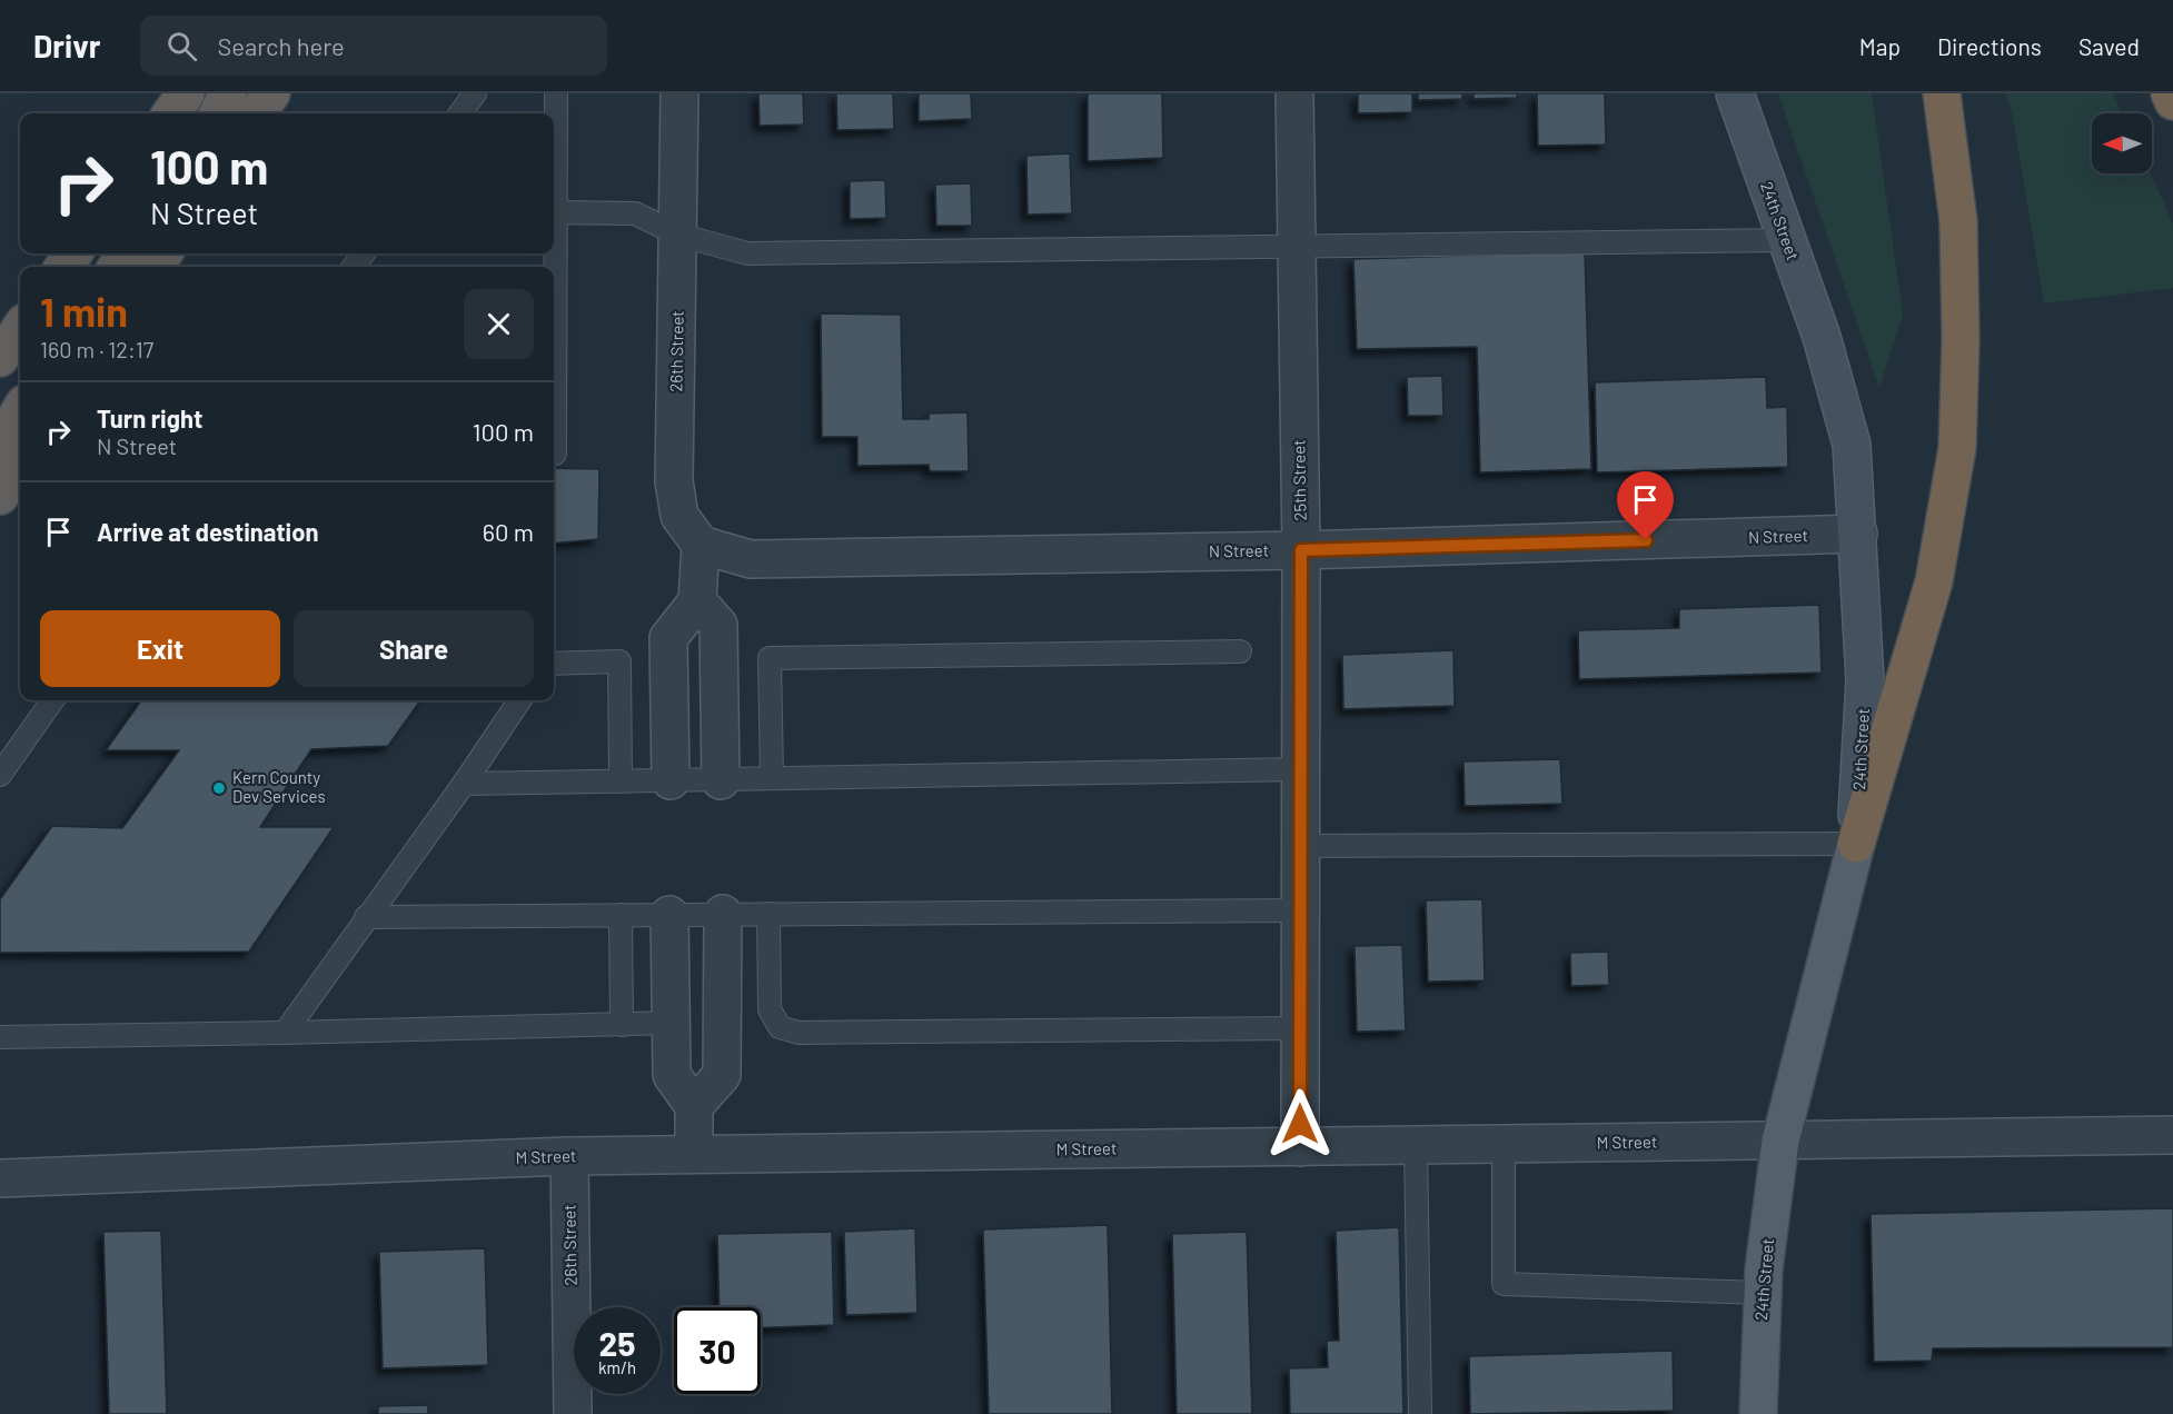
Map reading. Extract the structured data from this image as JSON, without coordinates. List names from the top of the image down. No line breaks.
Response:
{"streets":{"main road":["24th Street"],"street":["26th Street","25th Street","N Street","M Street"]},"crossings":[["24th Street","N Street"],["24th Street","M Street"],["26th Street","N Street"],["26th Street","M Street"],["25th Street","N Street"],["25th Street","M Street"]],"places":["Kern County Dev Services"],"north":"left","page":{"header":"Drivr","search":"Search here","nav":["Map","Directions","Saved"],"turn":["100 m","N Street"],"heading":["1 min","160 m · 12:17"],"list":[{"name":"Turn right","note":"N Street","value":"100 m"},{"name":"Arrive at destination","value":"60 m"}],"buttons":["Exit","Share"],"speed":"25 km/h","limit":"30"}}
